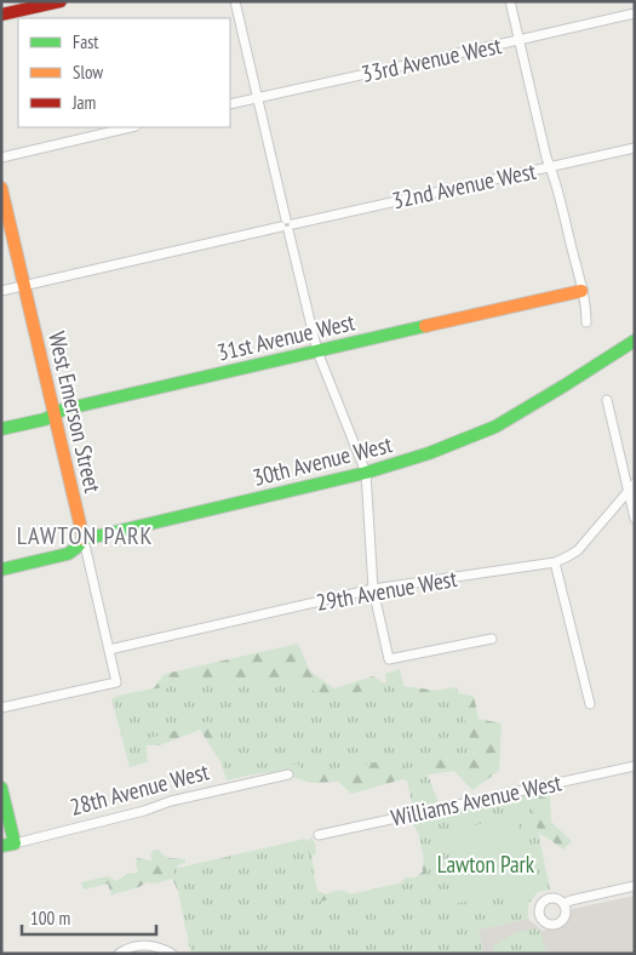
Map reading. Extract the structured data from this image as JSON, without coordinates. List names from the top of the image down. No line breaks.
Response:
{"streets":{"street":["33rd Avenue West","32nd Avenue West","31st Avenue West","West Emerson Street","30th Avenue West","29th Avenue West","28th Avenue West","Williams Avenue West"]},"crossings":[["32nd Avenue West","West Emerson Street"],["31st Avenue West","West Emerson Street"],["West Emerson Street","30th Avenue West"],["West Emerson Street","29th Avenue West"]],"districts":["LAWTON PARK"],"parks":["Lawton Park"],"legend":["Fast","Slow","Jam"],"scale_bar":"100 m"}
